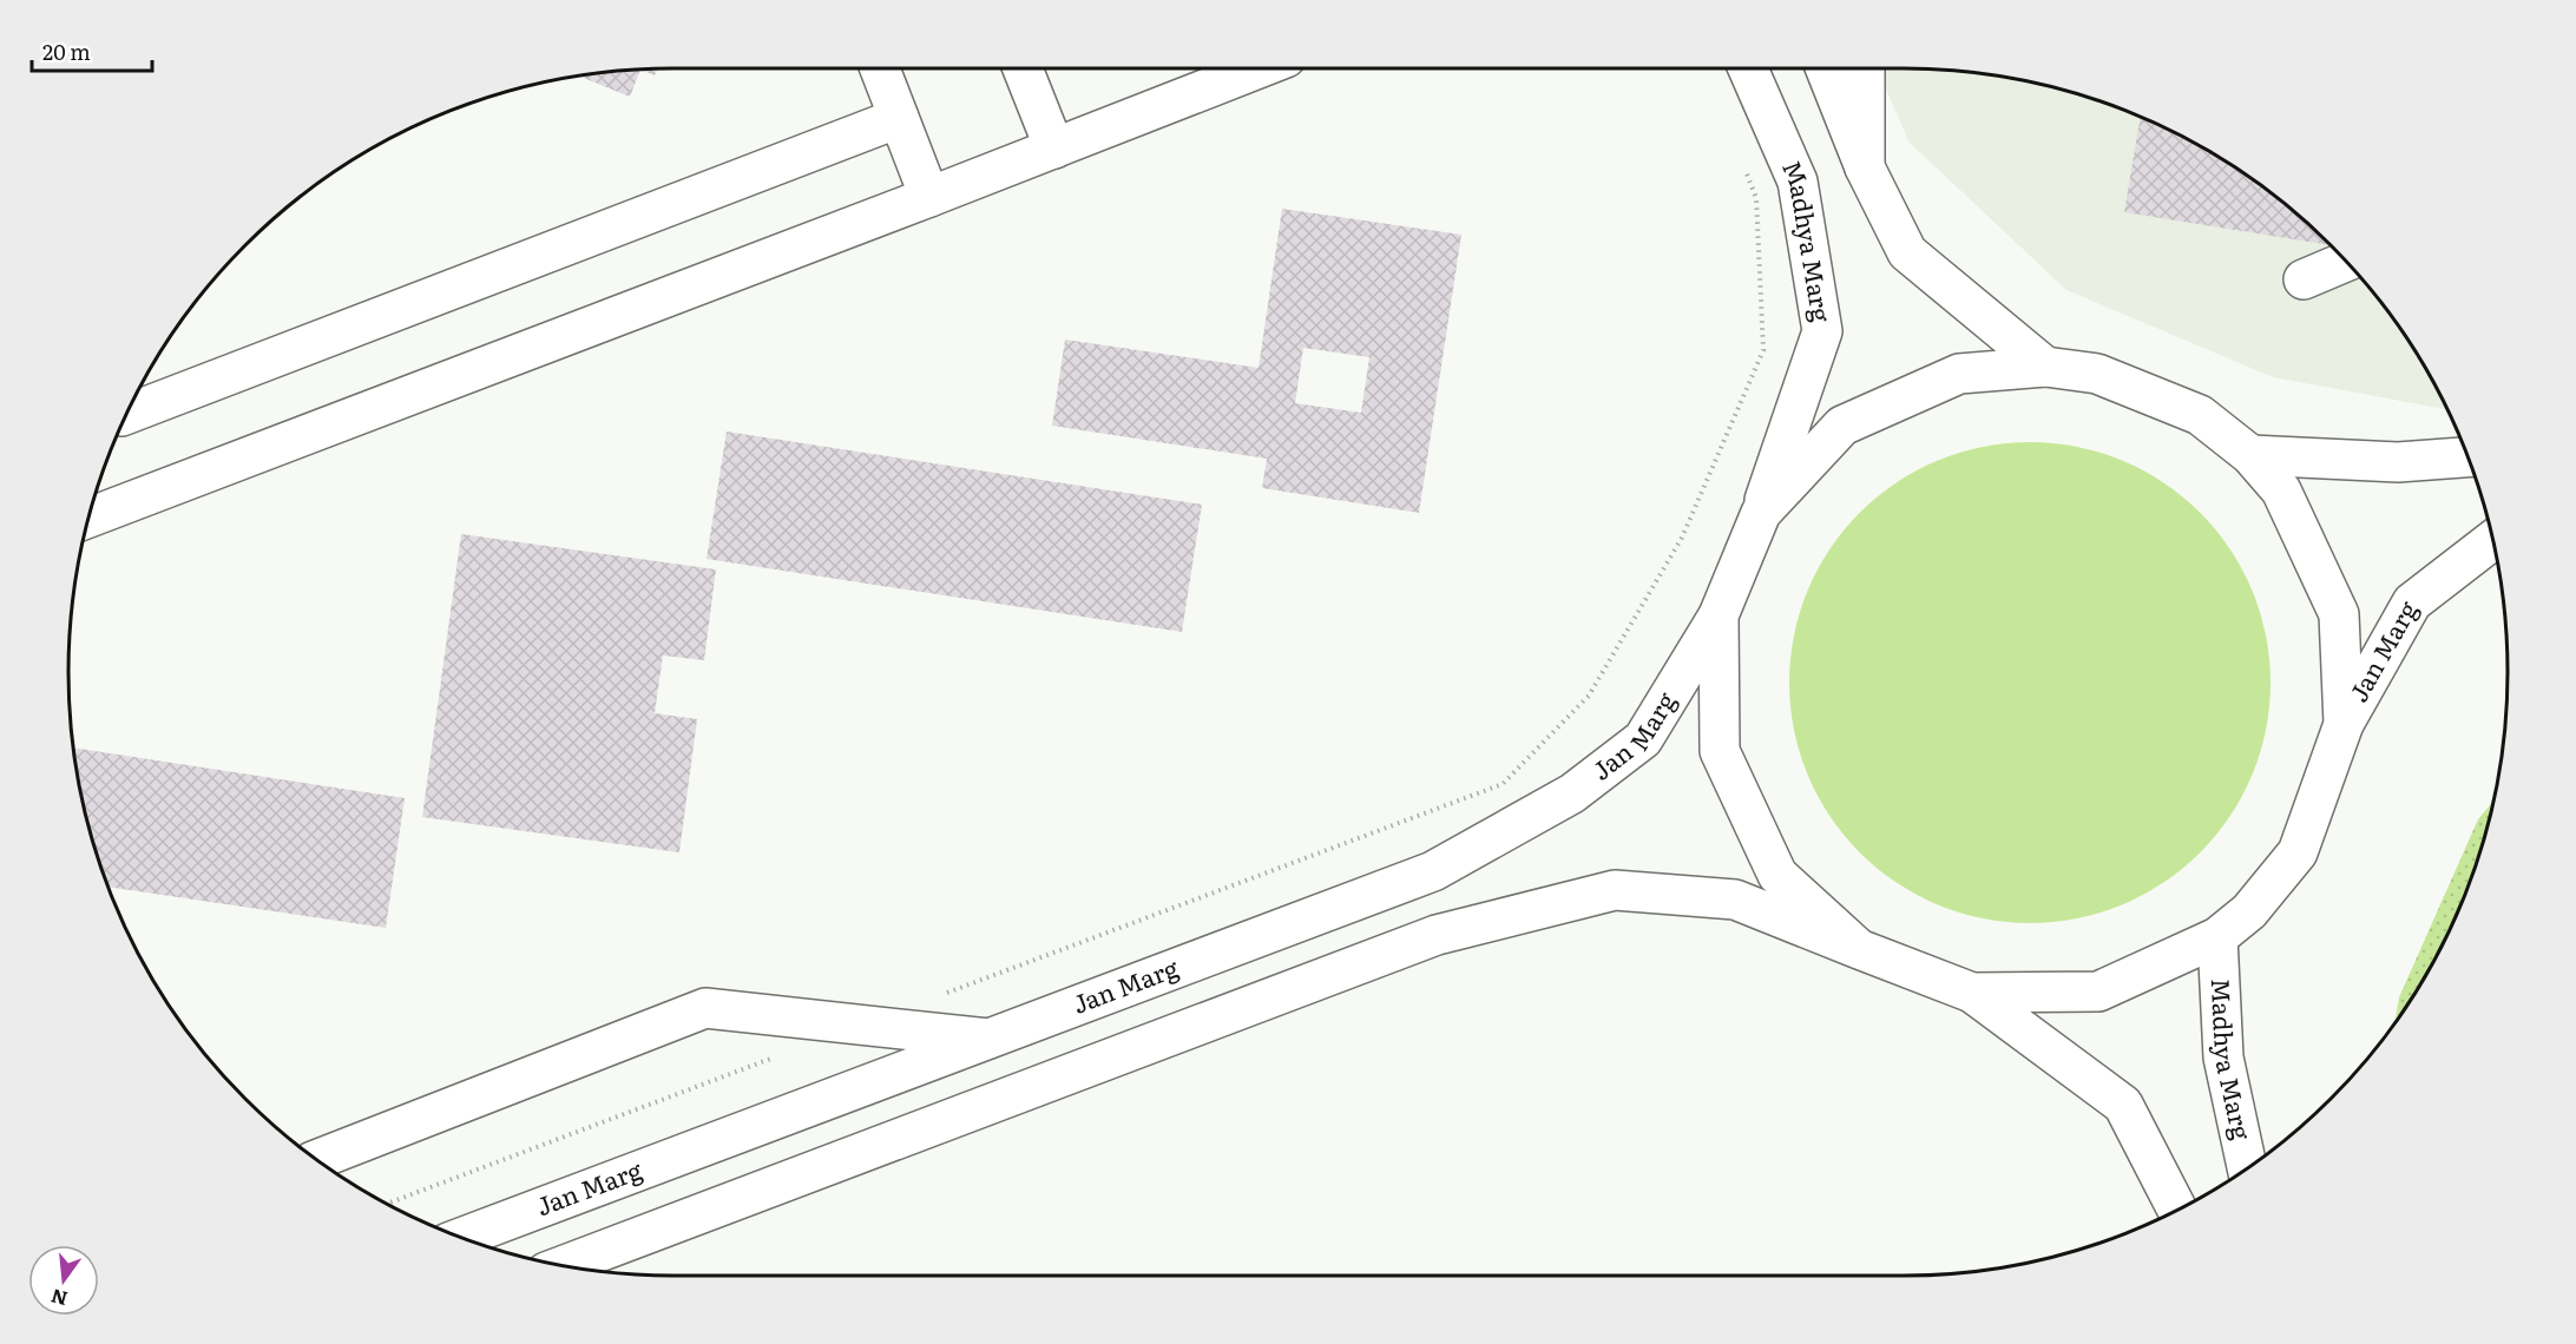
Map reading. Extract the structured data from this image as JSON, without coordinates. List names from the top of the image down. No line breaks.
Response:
{"streets":{"main road":["Madhya Marg","Jan Marg"]},"crossings":[["Madhya Marg","Jan Marg"]],"scale_bar":"20 m","north":"bottom"}
